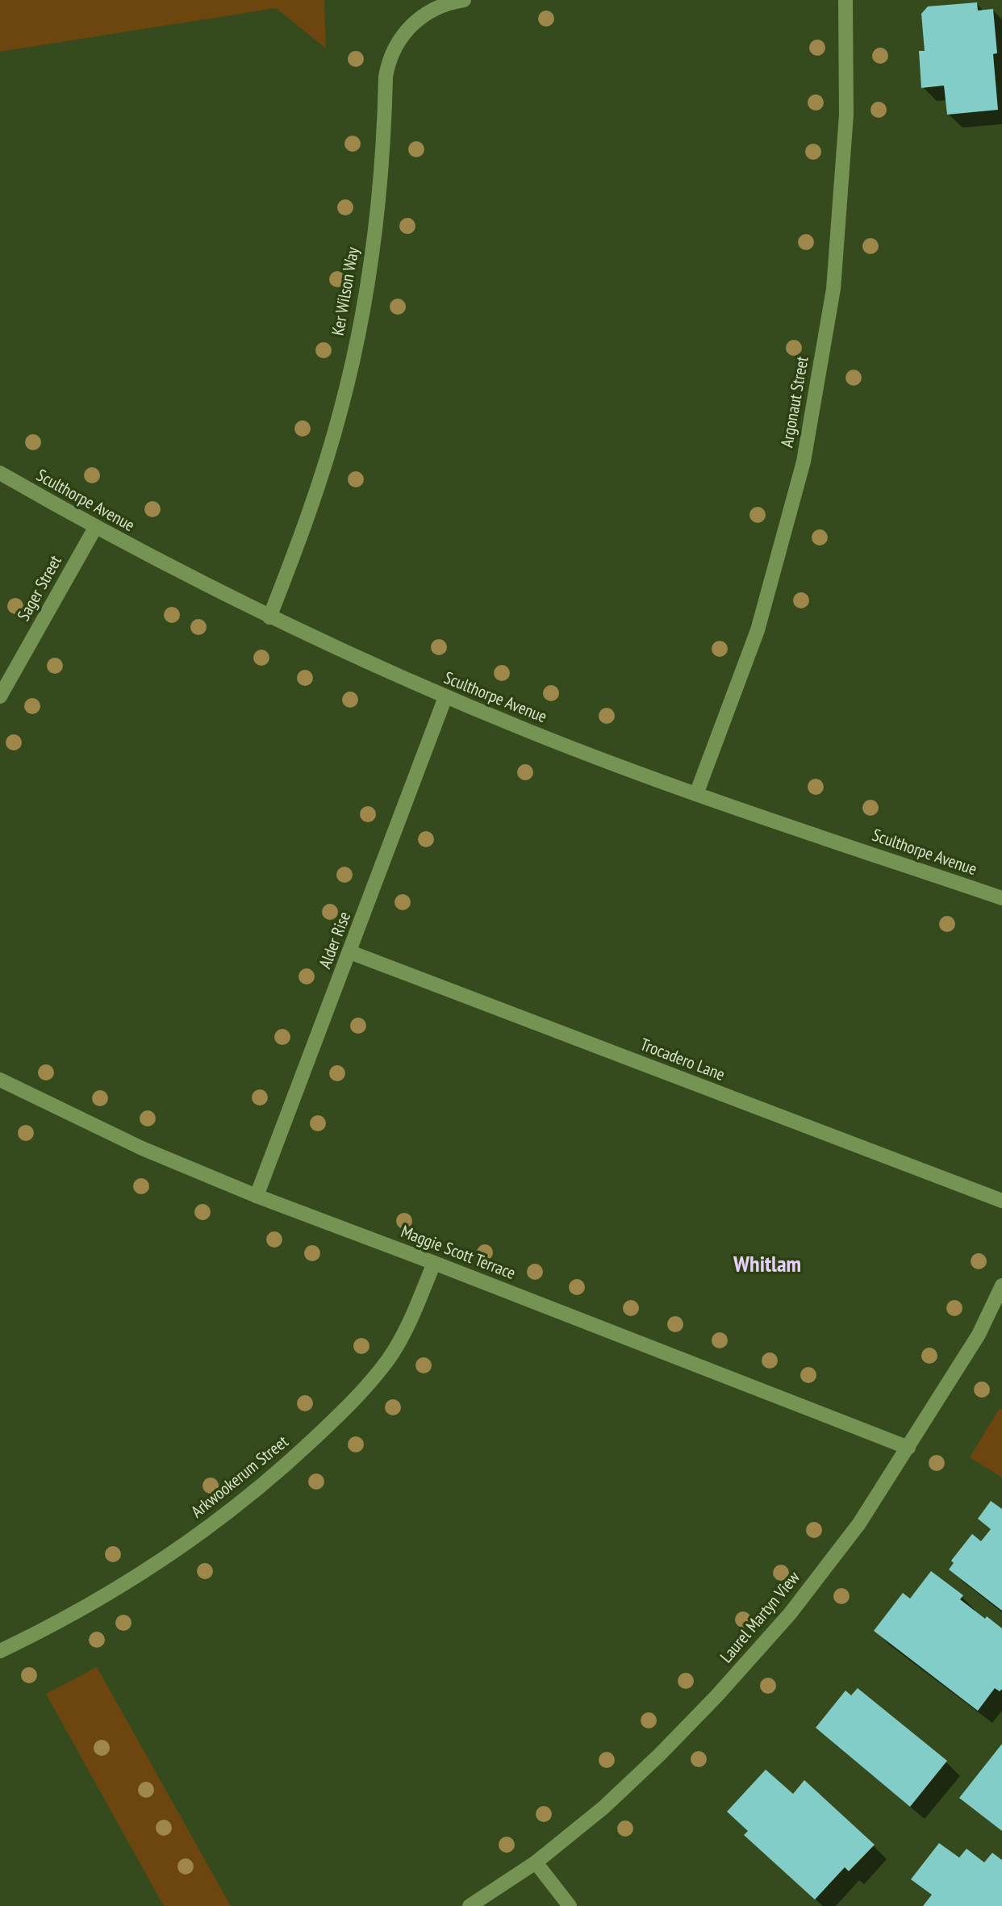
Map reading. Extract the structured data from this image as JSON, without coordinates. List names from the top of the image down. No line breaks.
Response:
{"streets":{"street":["Ker Wilson Way","Argonaut Street","Sculthorpe Avenue","Sager Street","Alder Rise","Trocadero Lane","Maggie Scott Terrace","Arkwookerum Street","Laurel Martyn View"]},"crossings":[["Ker Wilson Way","Sculthorpe Avenue"],["Argonaut Street","Sculthorpe Avenue"],["Sculthorpe Avenue","Sager Street"],["Sculthorpe Avenue","Alder Rise"],["Alder Rise","Trocadero Lane"],["Alder Rise","Maggie Scott Terrace"],["Maggie Scott Terrace","Arkwookerum Street"],["Maggie Scott Terrace","Laurel Martyn View"]],"districts":["Whitlam"]}
